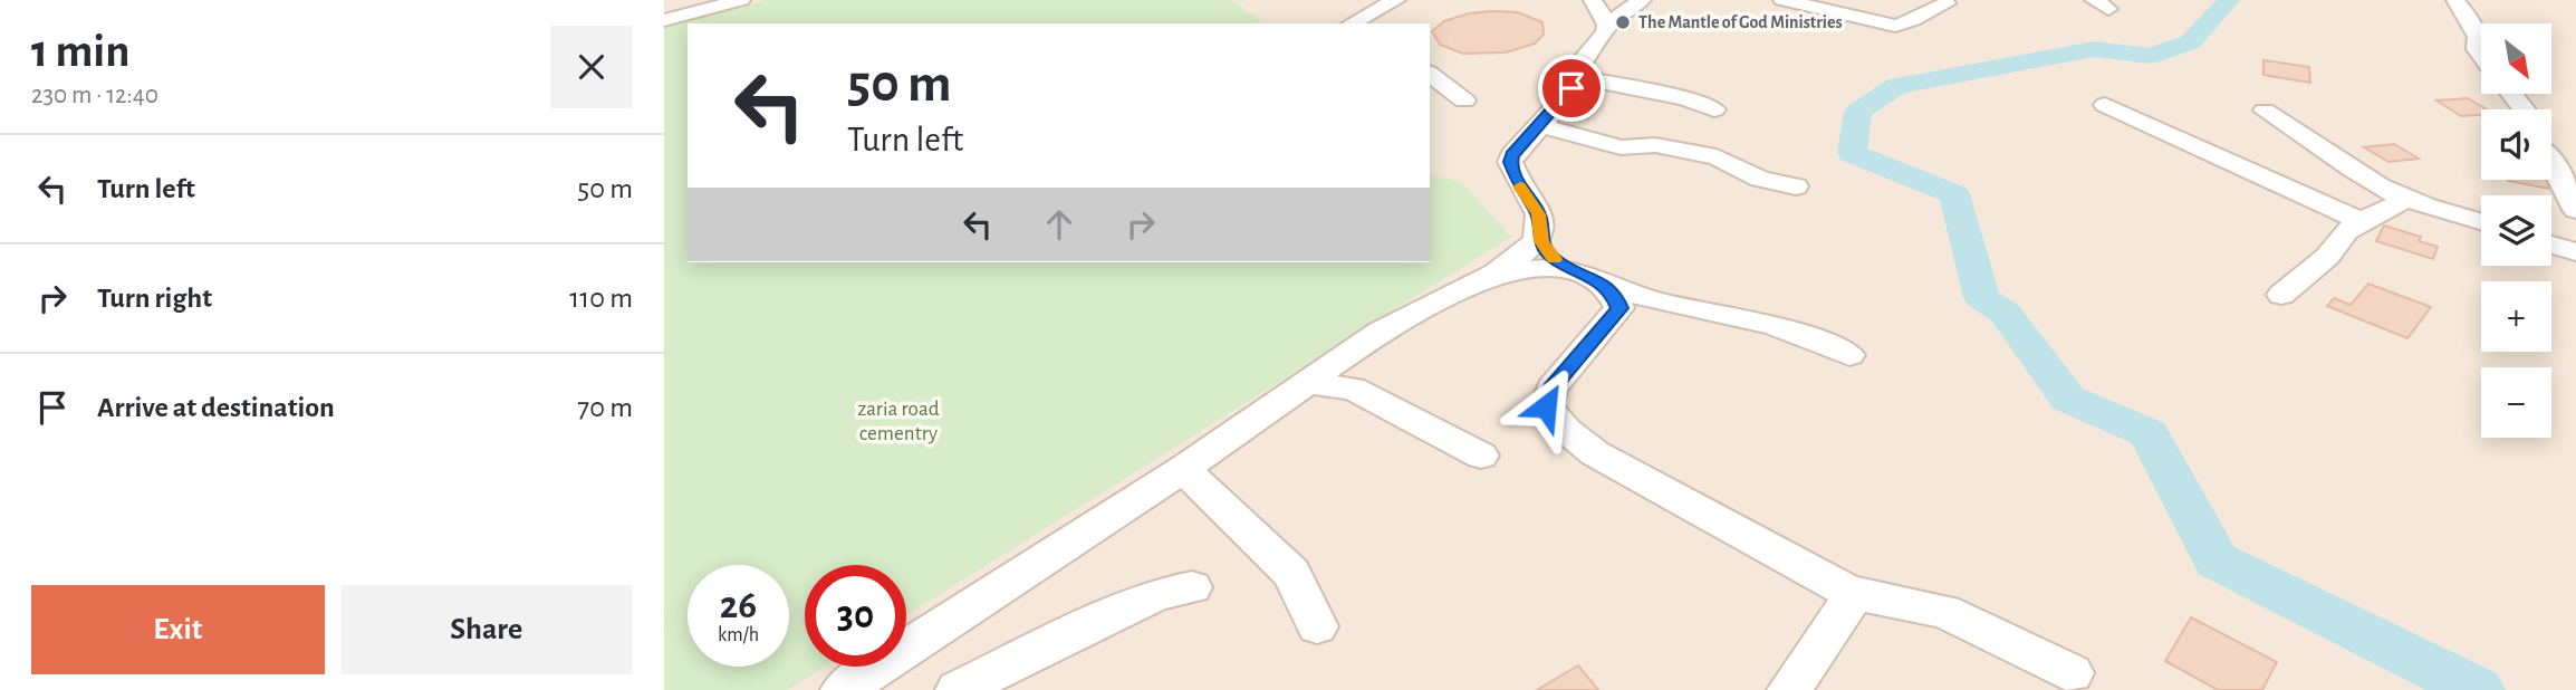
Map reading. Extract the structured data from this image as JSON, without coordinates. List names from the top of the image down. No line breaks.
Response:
{"parks":["zaria road cementry"],"places":["The Mantle of God Ministries"],"north":"bottom right","page":{"heading":["1 min","230 m · 12:40"],"map_buttons":["+","−"],"turn":["50 m","Turn left"],"list":[{"name":"Turn left","value":"50 m"},{"name":"Turn right","value":"110 m"},{"name":"Arrive at destination","value":"70 m"}],"speed":"26 km/h","limit":"30","buttons":["Exit","Share"]}}
